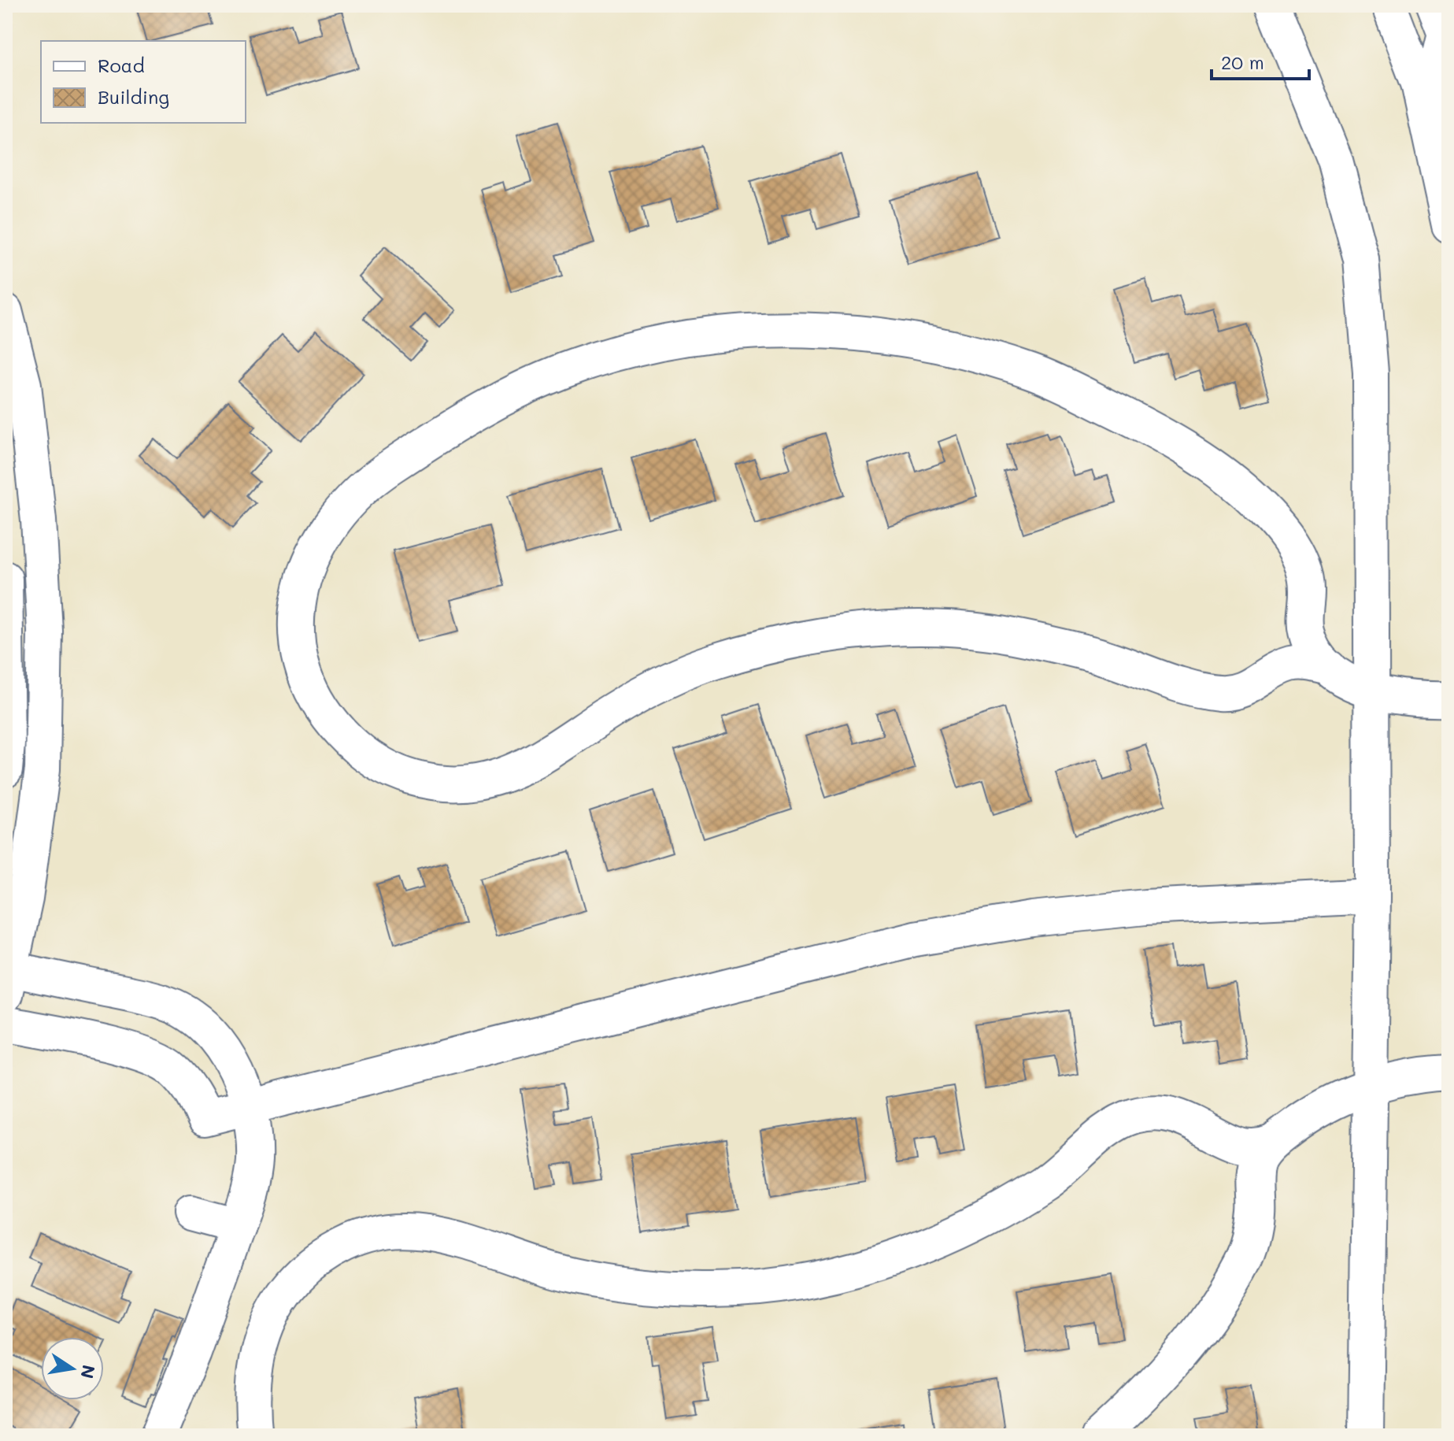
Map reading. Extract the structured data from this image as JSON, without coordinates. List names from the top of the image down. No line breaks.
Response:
{"legend":["Road","Building"],"scale_bar":"20 m","north":"right"}
